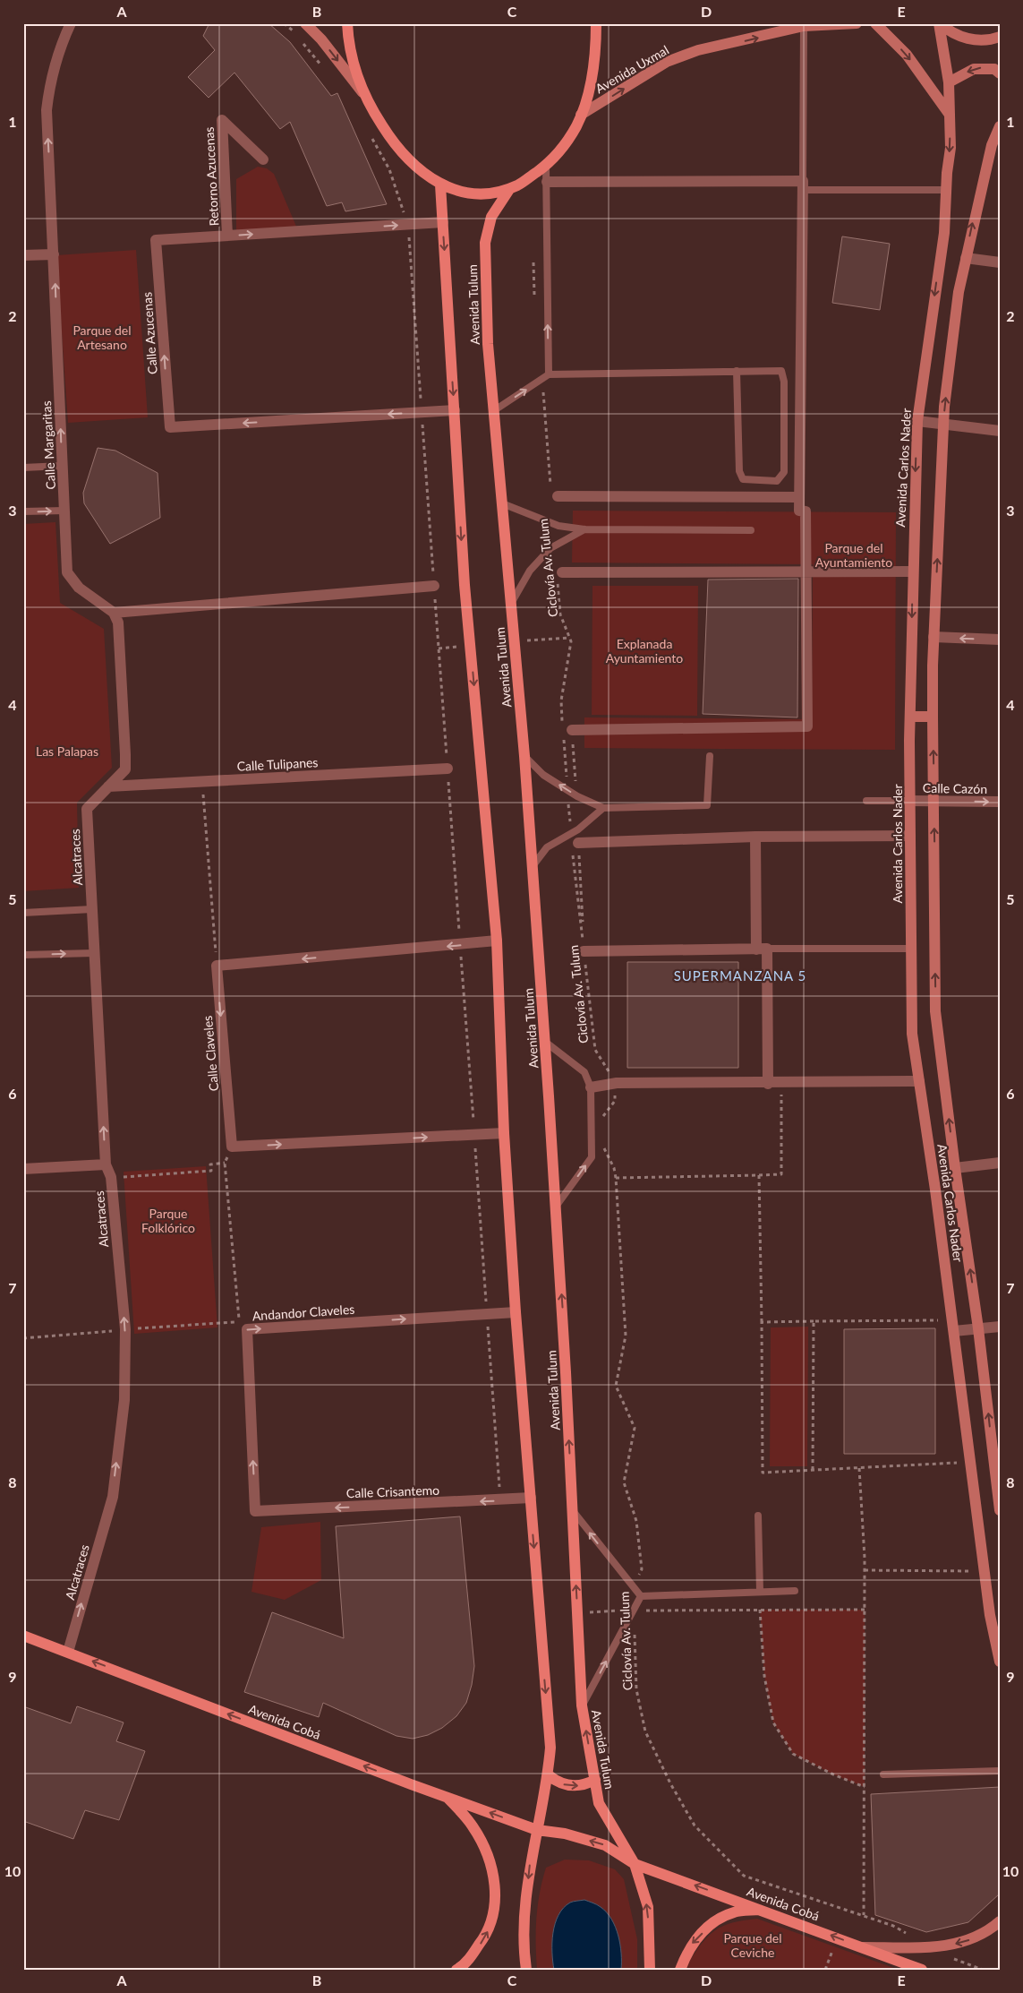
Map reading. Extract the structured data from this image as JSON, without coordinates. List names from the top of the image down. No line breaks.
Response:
{"streets":{"main road":["Avenida Tulum","Avenida Cobá"],"street":["Avenida Uxmal","Retorno Azucenas","Calle Azucenas","Calle Margaritas","Avenida Carlos Nader","Calle Tulipanes","Calle Cazón","Alcatraces","Calle Claveles","Andandor Claveles","Calle Crisantemo"],"path":["Ciclovía Av. Tulum"]},"crossings":[["Retorno Azucenas","Calle Azucenas"],["Avenida Tulum","Calle Azucenas"],["Avenida Tulum","Andandor Claveles"],["Avenida Tulum","Calle Crisantemo"],["Avenida Tulum","Avenida Cobá"],["Calle Margaritas","Alcatraces"],["Avenida Carlos Nader","Calle Cazón"],["Calle Tulipanes","Alcatraces"],["Alcatraces","Avenida Cobá"],["Andandor Claveles","Calle Crisantemo"]],"one_way":["Avenida Uxmal","Calle Margaritas","Calle Cazón","Alcatraces","Calle Claveles","Calle Crisantemo","Avenida Cobá"],"districts":["SUPERMANZANA 5"],"parks":["Parque del Artesano","Parque del Ayuntamiento","Explanada Ayuntamiento","Las Palapas","Parque Folklórico","Parque del Ceviche"],"grid":{"columns":["A","B","C","D","E"],"rows":["1","2","3","4","5","6","7","8","9","10"]}}
